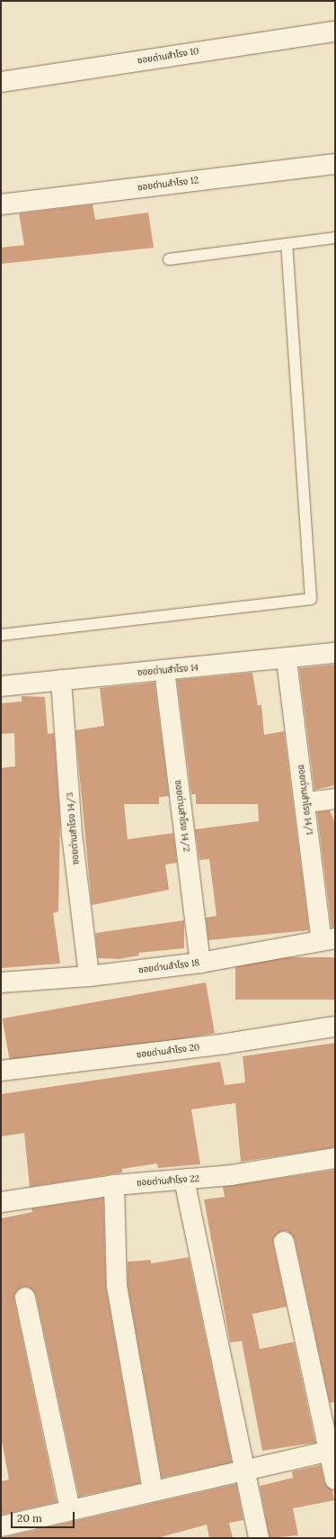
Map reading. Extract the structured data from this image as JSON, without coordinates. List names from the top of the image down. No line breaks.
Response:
{"streets":{"street":["ซอยด่านสำโรง 10","ซอยด่านสำโรง 12","ซอยด่านสำโรง 14","ซอยด่านสำโรง 14/1","ซอยด่านสำโรง 14/2","ซอยด่านสำโรง 14/3","ซอยด่านสำโรง 18","ซอยด่านสำโรง 20","ซอยด่านสำโรง 22"]},"crossings":[["ซอยด่านสำโรง 14","ซอยด่านสำโรง 14/1"],["ซอยด่านสำโรง 14","ซอยด่านสำโรง 14/2"],["ซอยด่านสำโรง 14","ซอยด่านสำโรง 14/3"],["ซอยด่านสำโรง 14/1","ซอยด่านสำโรง 18"],["ซอยด่านสำโรง 14/2","ซอยด่านสำโรง 18"],["ซอยด่านสำโรง 14/3","ซอยด่านสำโรง 18"]],"scale_bar":"20 m"}
